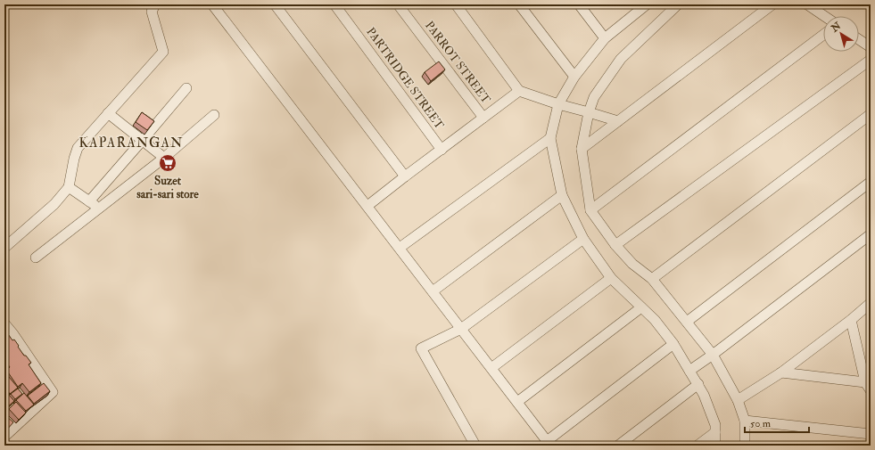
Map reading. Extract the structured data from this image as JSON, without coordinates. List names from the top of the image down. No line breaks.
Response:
{"streets":{"street":["PARROT STREET","PARTRIDGE STREET"]},"districts":["KAPARANGAN"],"places":{"supermarket":["Suzet sari-sari store"]},"scale_bar":"50 m","north":"top left"}
